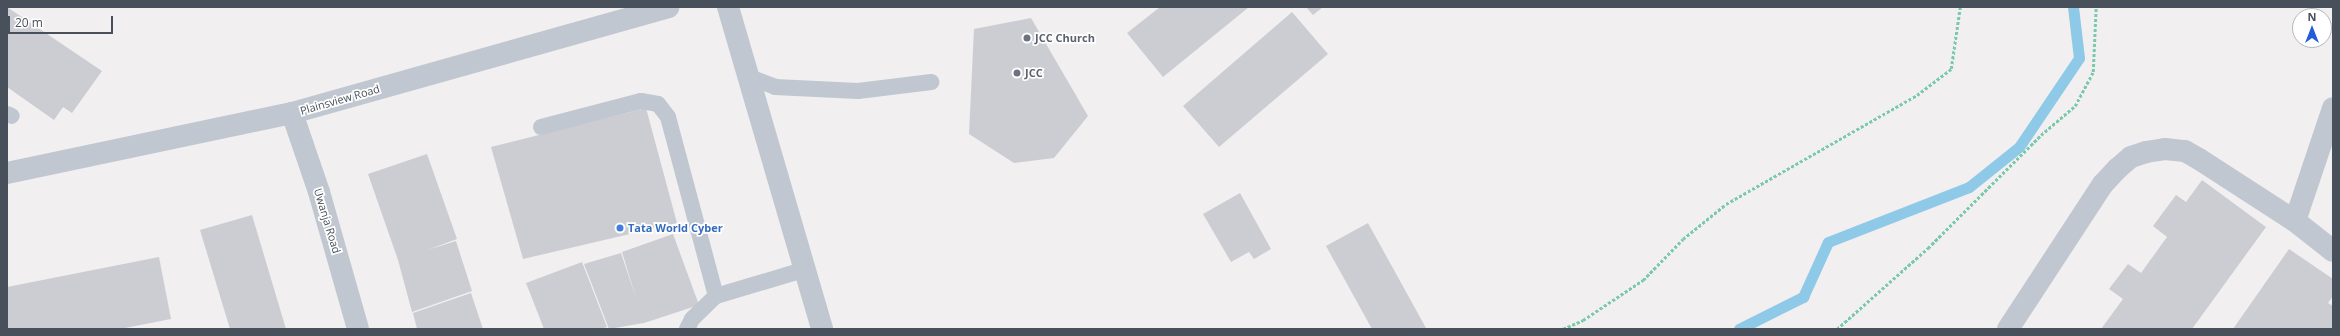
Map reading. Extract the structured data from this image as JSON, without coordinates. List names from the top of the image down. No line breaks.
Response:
{"streets":{"street":["Plainsview Road","Uwanja Road"]},"crossings":[["Plainsview Road","Uwanja Road"]],"places":["JCC Church","JCC","Tata World Cyber"],"scale_bar":"20 m","north":"top"}
